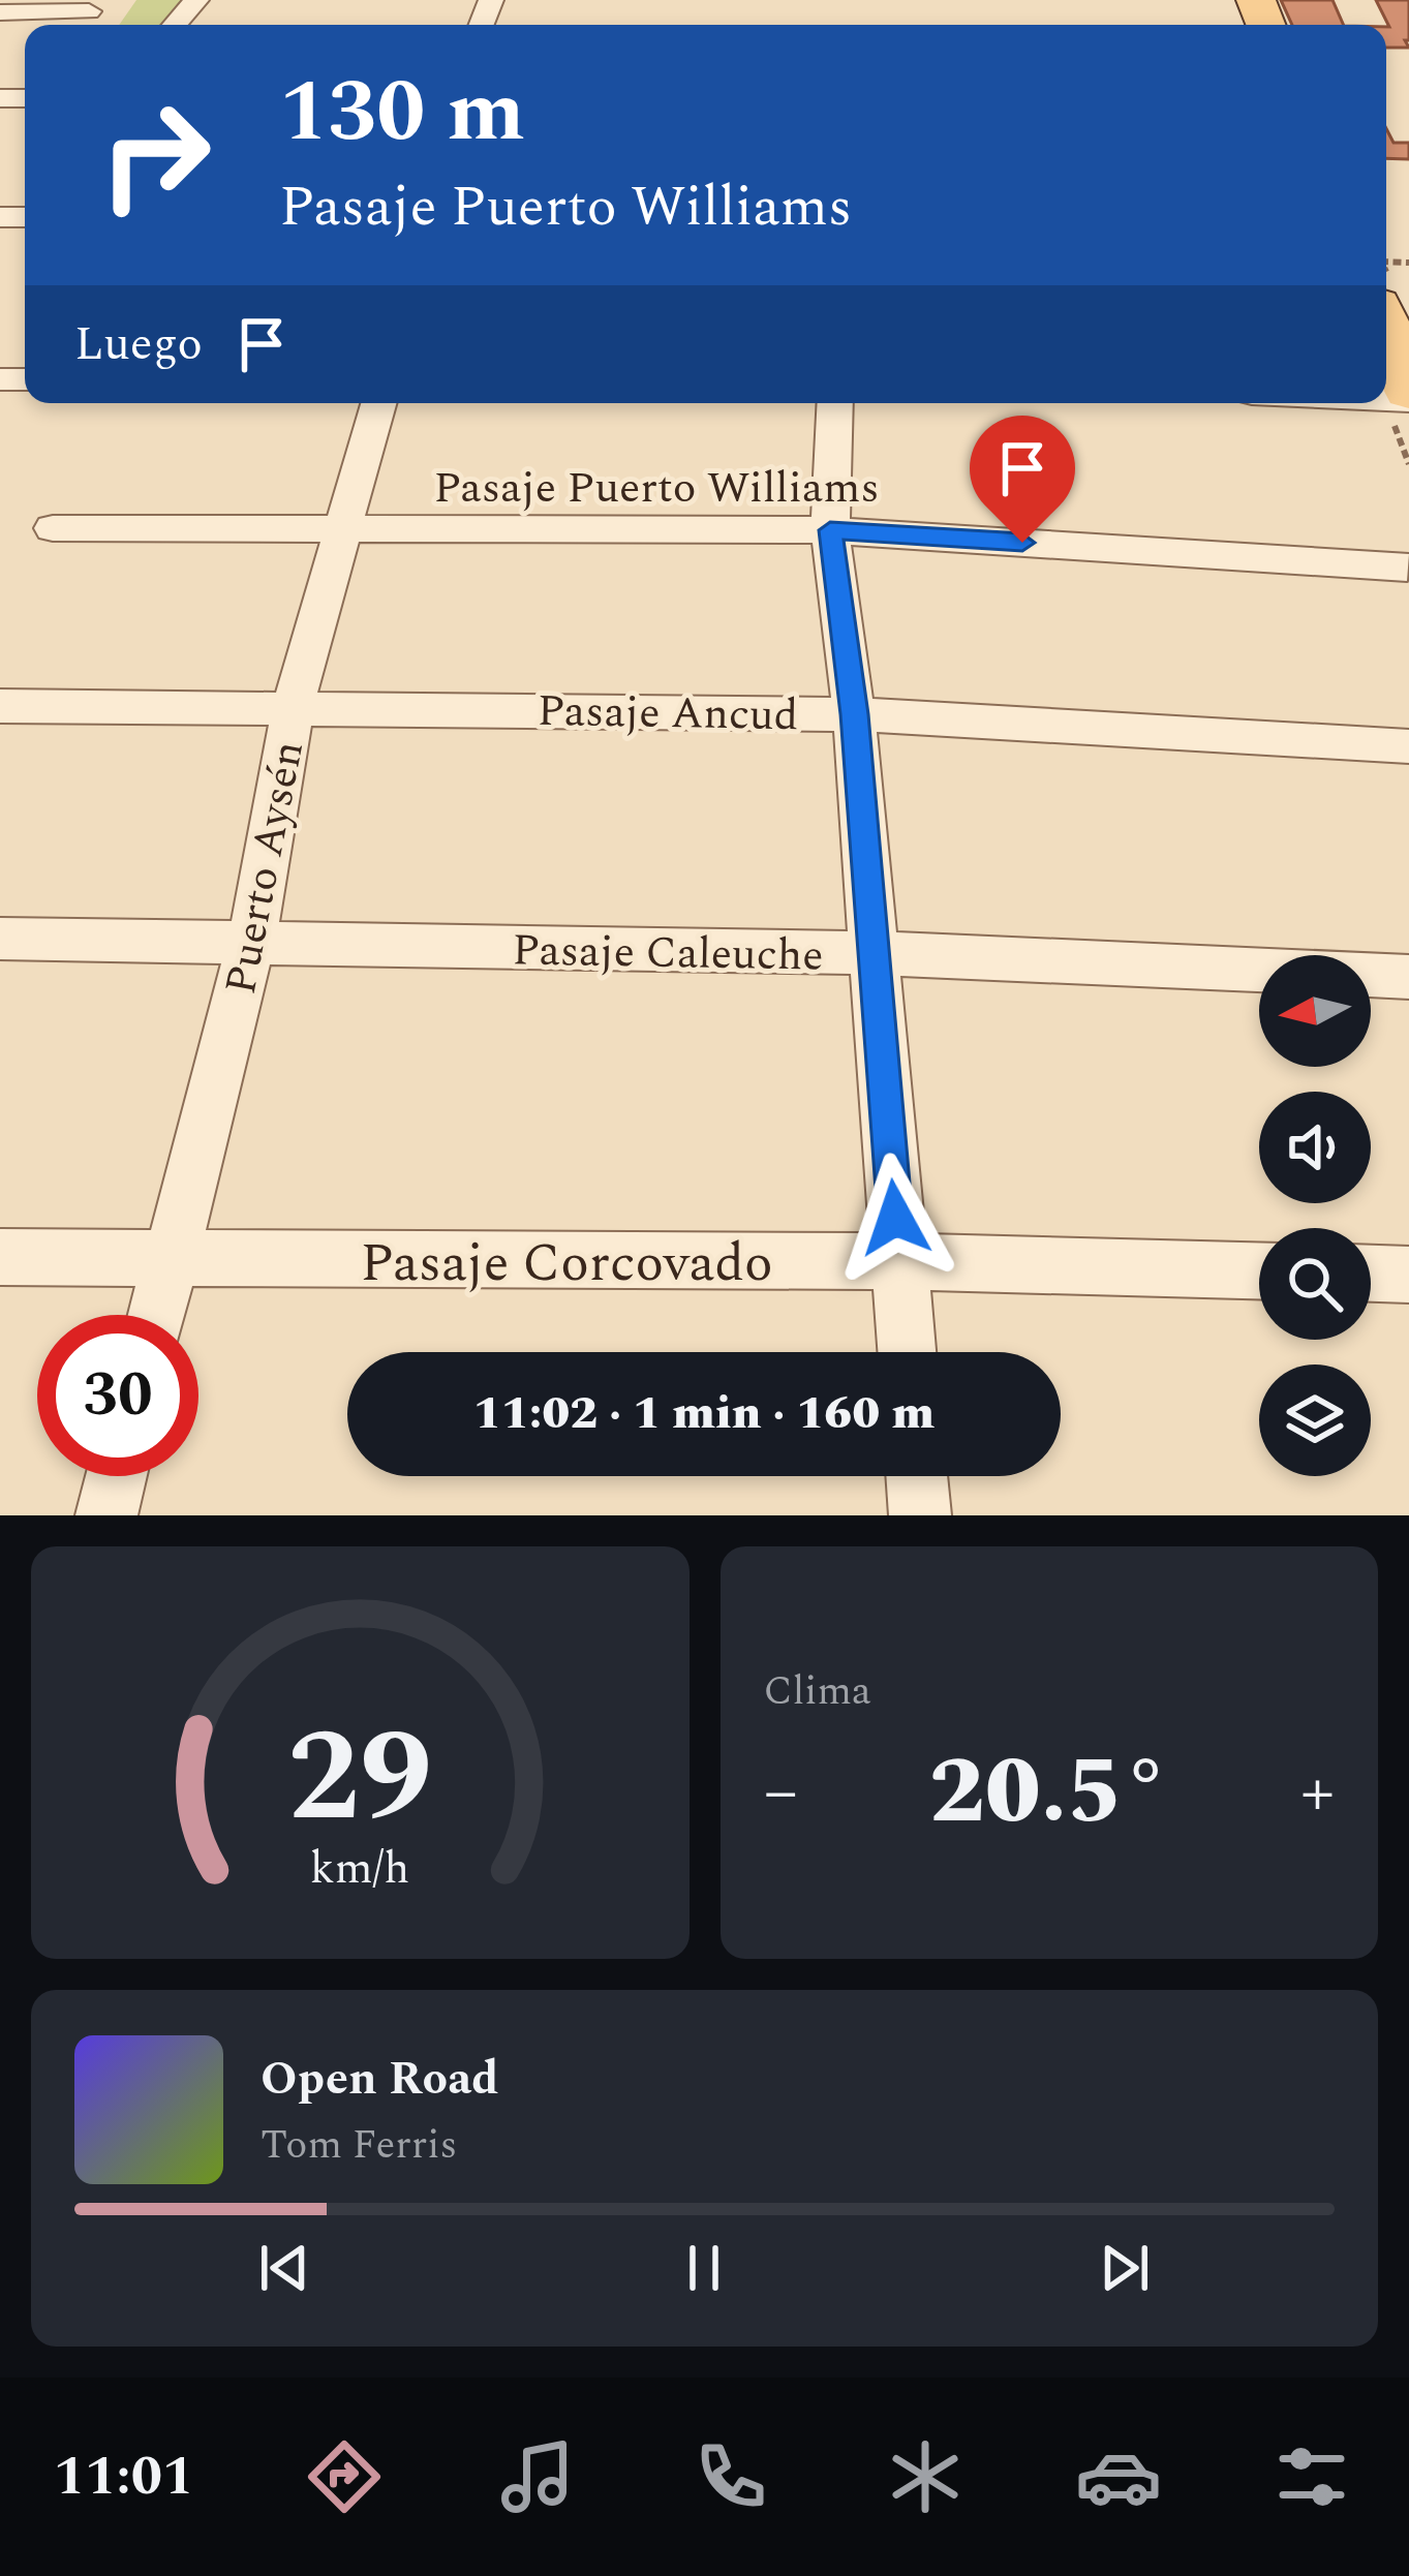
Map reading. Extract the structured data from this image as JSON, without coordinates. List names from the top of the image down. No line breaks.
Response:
{"streets":{"street":["Pasaje Puerto Williams","Pasaje Ancud","Puerto Aysén","Pasaje Caleuche","Pasaje Corcovado"]},"crossings":[["Pasaje Puerto Williams","Puerto Aysén"],["Pasaje Ancud","Puerto Aysén"],["Puerto Aysén","Pasaje Caleuche"],["Puerto Aysén","Pasaje Corcovado"]],"north":"left","page":{"turn":["130 m","Pasaje Puerto Williams"],"then":"Luego","limit":"30","trip":"11:02 · 1 min · 160 m","tile":"Clima","heat":["−","20.5°","+"],"song":["Open Road","Tom Ferris"],"tabs":"11:01","gauge":["29","km/h"]}}
